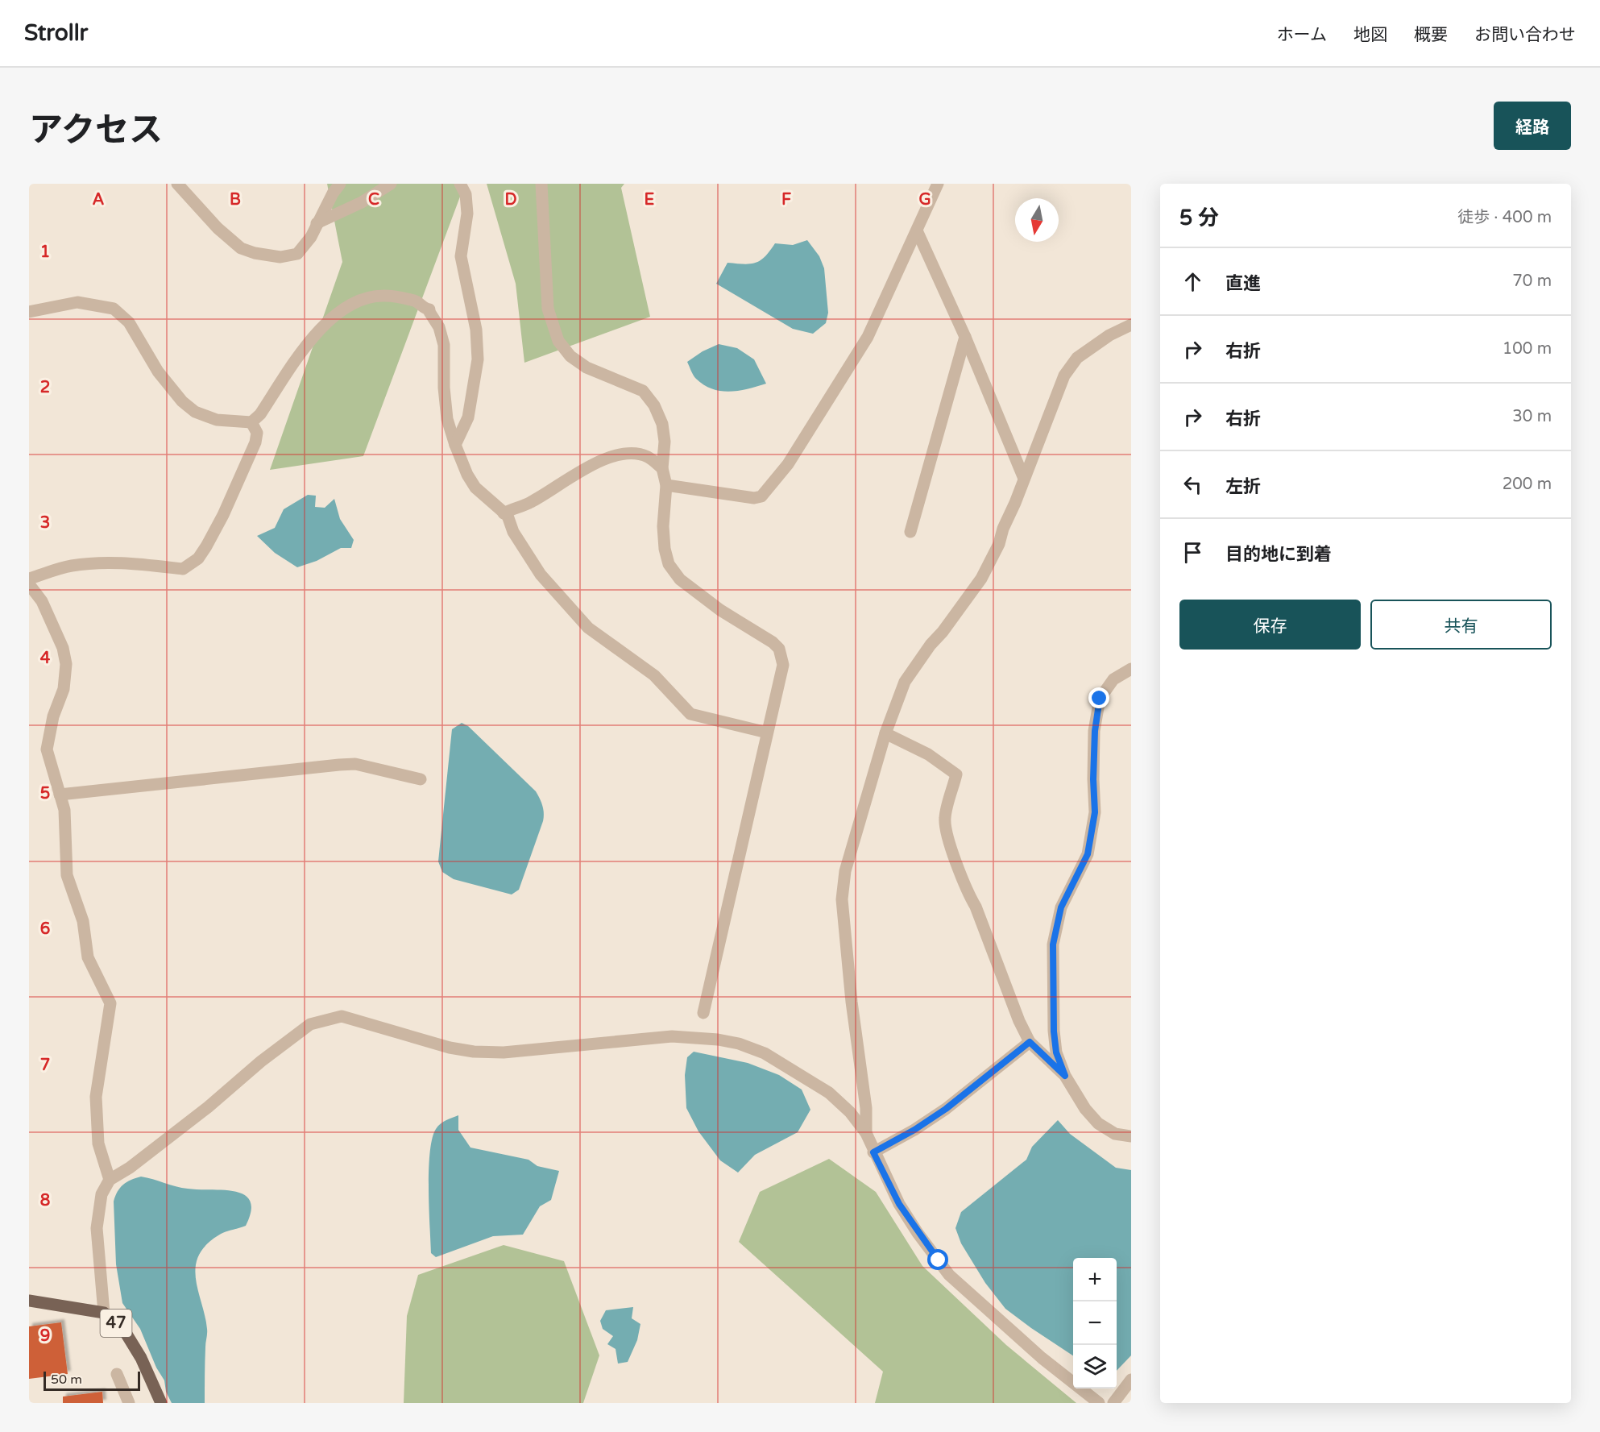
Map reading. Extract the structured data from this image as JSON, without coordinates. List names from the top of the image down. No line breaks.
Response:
{"streets":{"main road":["47"]},"scale_bar":"50 m","north":"bottom","page":{"header":"Strollr","nav":["ホーム","地図","概要","お問い合わせ"],"title":"アクセス","buttons":["経路",["保存","共有"]],"heading":["5 分","徒歩 · 400 m"],"list":[["直進","70 m"],["右折","100 m"],["右折","30 m"],["左折","200 m"],"目的地に到着"],"map_buttons":["+","−"],"scale":"50 m"},"grid":{"columns":["A","B","C","D","E","F","G"],"rows":["1","2","3","4","5","6","7","8","9"]}}
